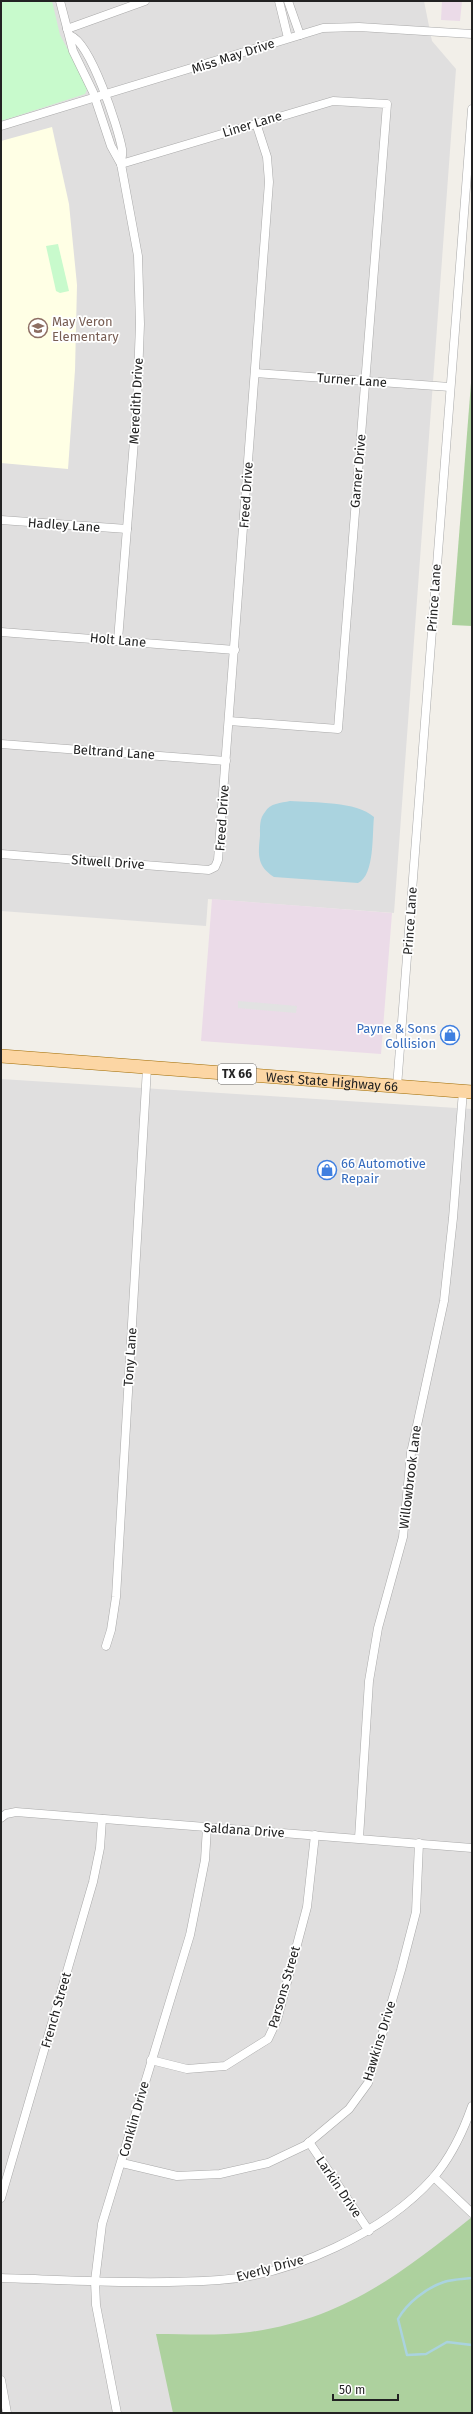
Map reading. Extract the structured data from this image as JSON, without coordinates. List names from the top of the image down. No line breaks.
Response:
{"streets":{"main road":["TX 66","West State Highway 66"],"street":["Miss May Drive","Liner Lane","Turner Lane","Meredith Drive","Garner Drive","Freed Drive","Hadley Lane","Prince Lane","Holt Lane","Beltrand Lane","Sitwell Drive","Tony Lane","Willowbrook Lane","Saldana Drive","Parsons Street","French Street","Hawkins Drive","Conklin Drive","Larkin Drive","Everly Drive"]},"crossings":[["Miss May Drive","Meredith Drive"],["Liner Lane","Meredith Drive"],["Liner Lane","Garner Drive"],["Liner Lane","Freed Drive"],["Turner Lane","Garner Drive"],["Turner Lane","Freed Drive"],["Turner Lane","Prince Lane"],["Meredith Drive","Hadley Lane"],["Meredith Drive","Holt Lane"],["Garner Drive","Freed Drive"],["Freed Drive","Holt Lane"],["Freed Drive","Beltrand Lane"],["Freed Drive","Sitwell Drive"],["Prince Lane","West State Highway 66"],["West State Highway 66","Tony Lane"],["West State Highway 66","Willowbrook Lane"],["Willowbrook Lane","Saldana Drive"],["Saldana Drive","Parsons Street"],["Saldana Drive","French Street"],["Saldana Drive","Hawkins Drive"],["Saldana Drive","Conklin Drive"],["Parsons Street","Conklin Drive"],["Hawkins Drive","Conklin Drive"],["Hawkins Drive","Larkin Drive"],["Conklin Drive","Everly Drive"],["Larkin Drive","Everly Drive"]],"places":{"school or university":["May Veron Elementary"],"shop":["Payne & Sons Collision","66 Automotive Repair"]},"scale_bar":"50 m"}
